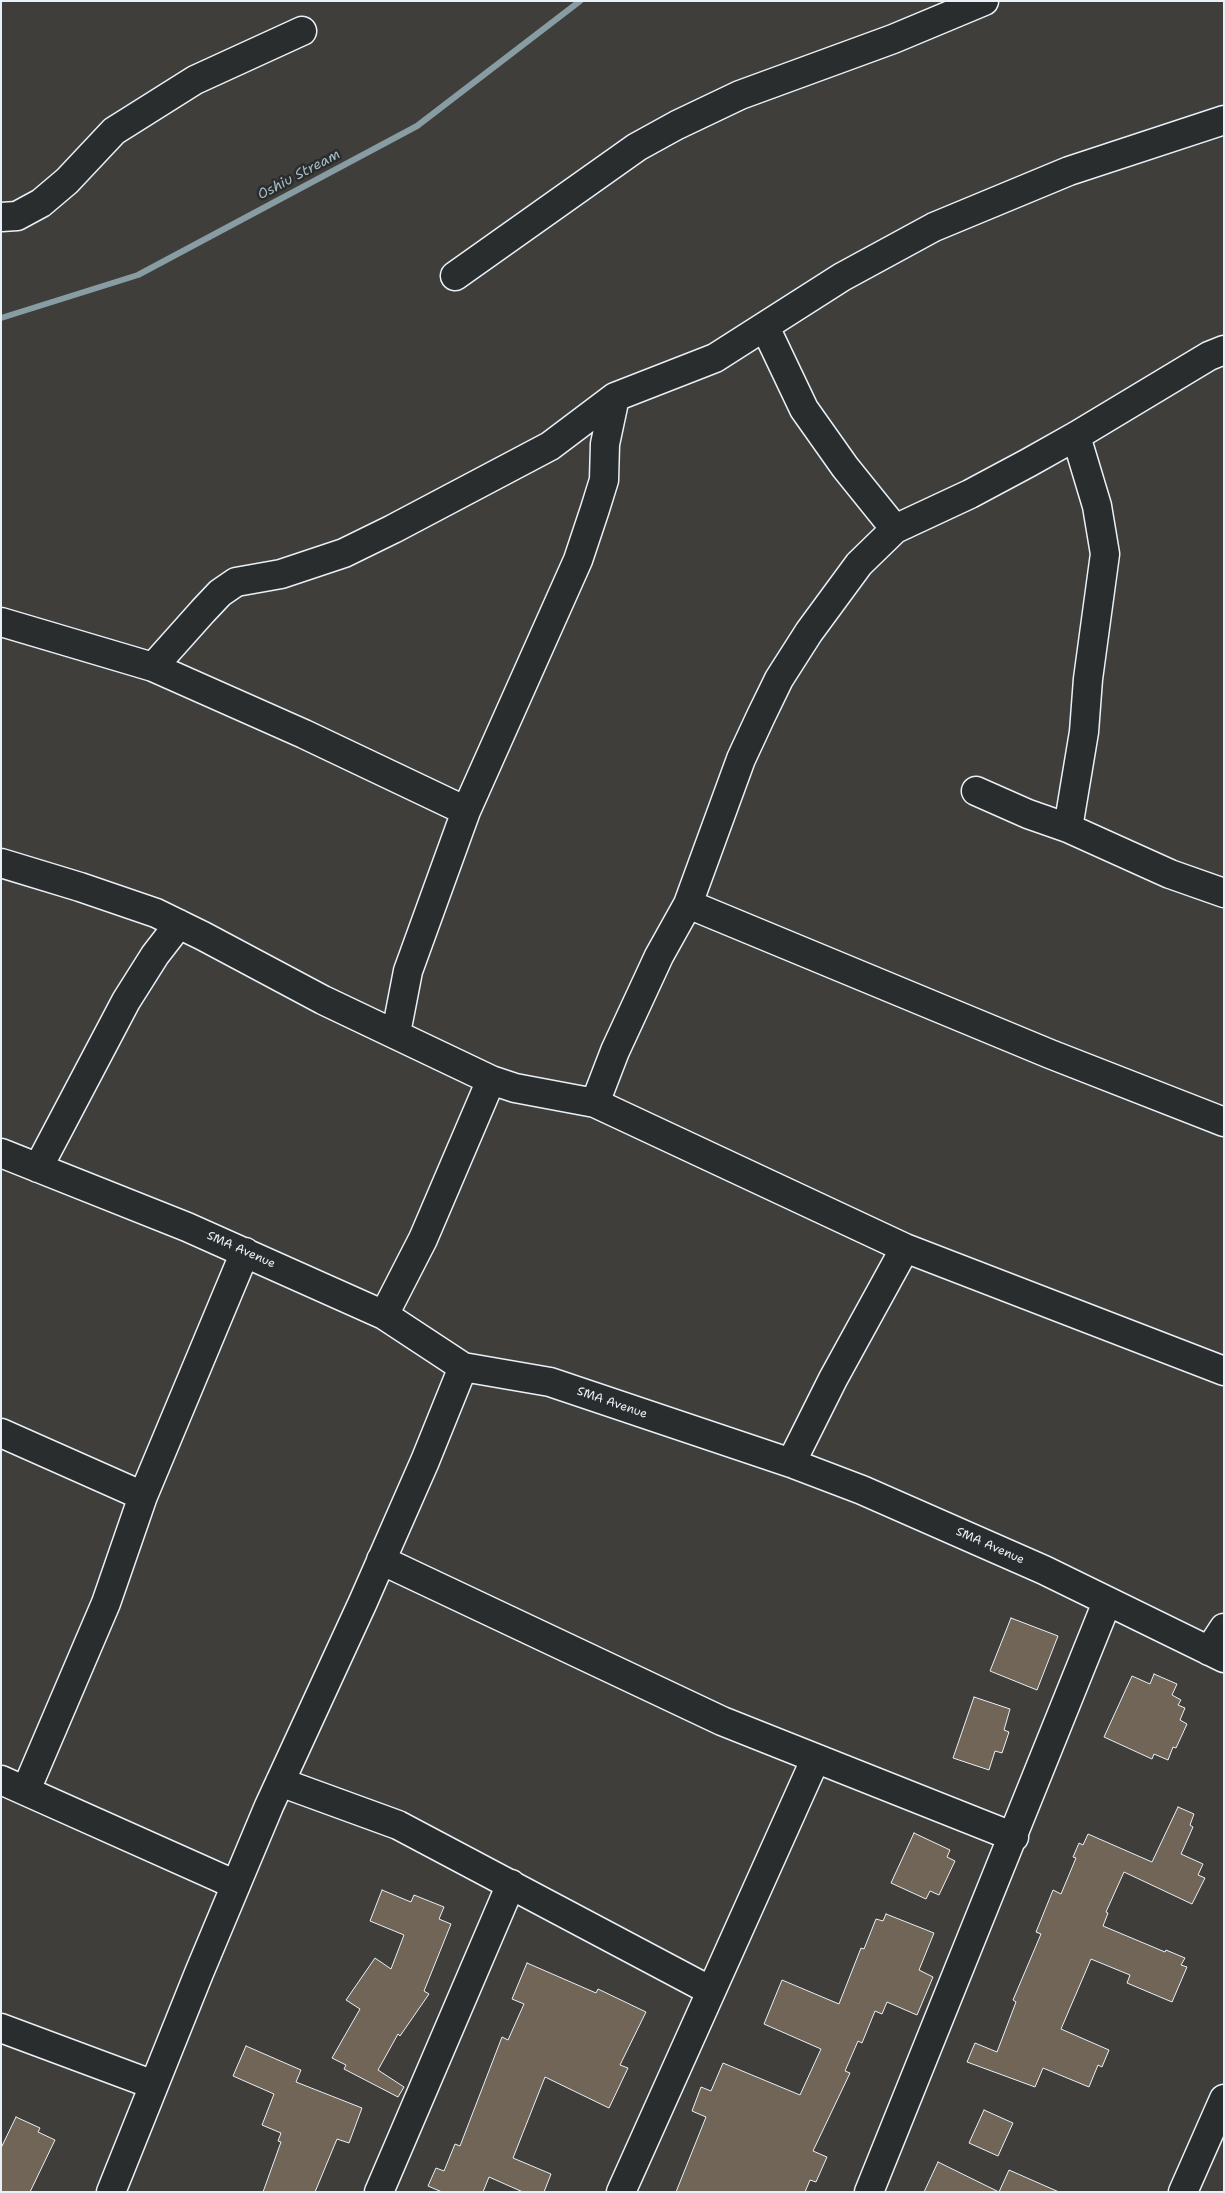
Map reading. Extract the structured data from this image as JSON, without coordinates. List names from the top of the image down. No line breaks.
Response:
{"streets":{"street":["SMA Avenue"]},"water":["Oshiu Stream"]}
